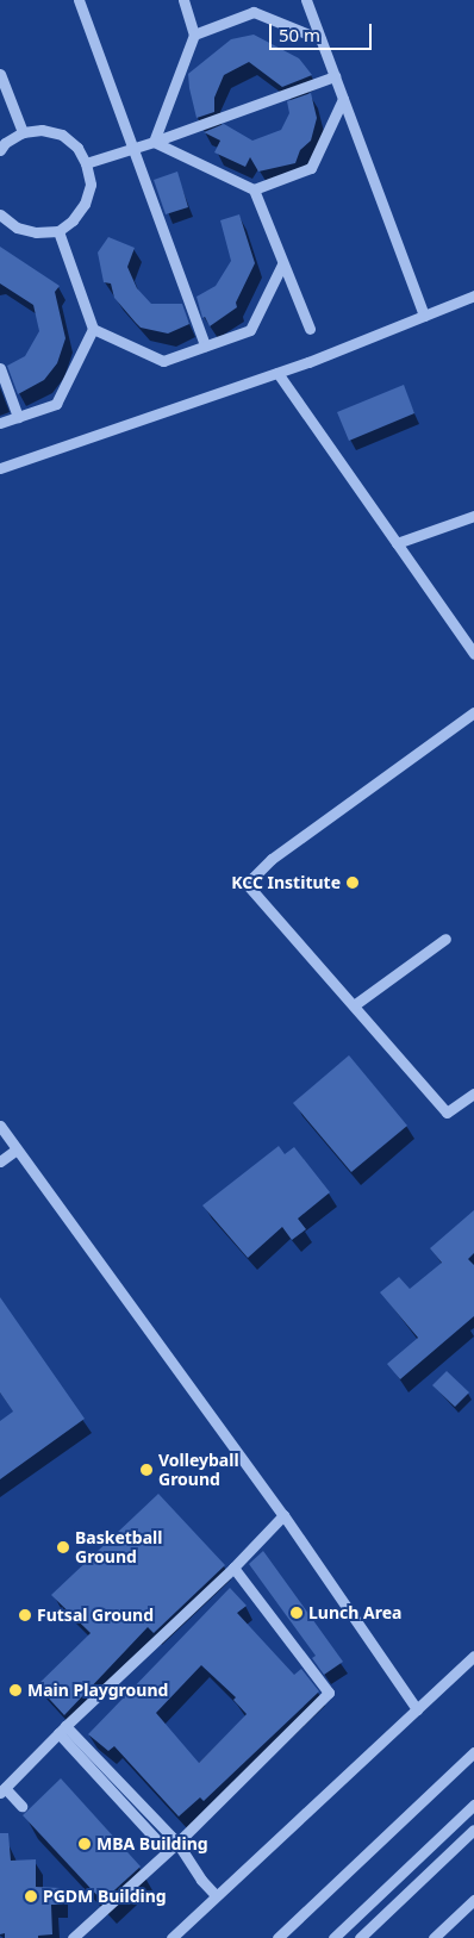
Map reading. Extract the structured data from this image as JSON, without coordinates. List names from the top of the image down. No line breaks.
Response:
{"places":["KCC Institute","Volleyball Ground","Basketball Ground","Lunch Area","Futsal Ground","Main Playground","MBA Building","PGDM Building"],"scale_bar":"50 m"}
